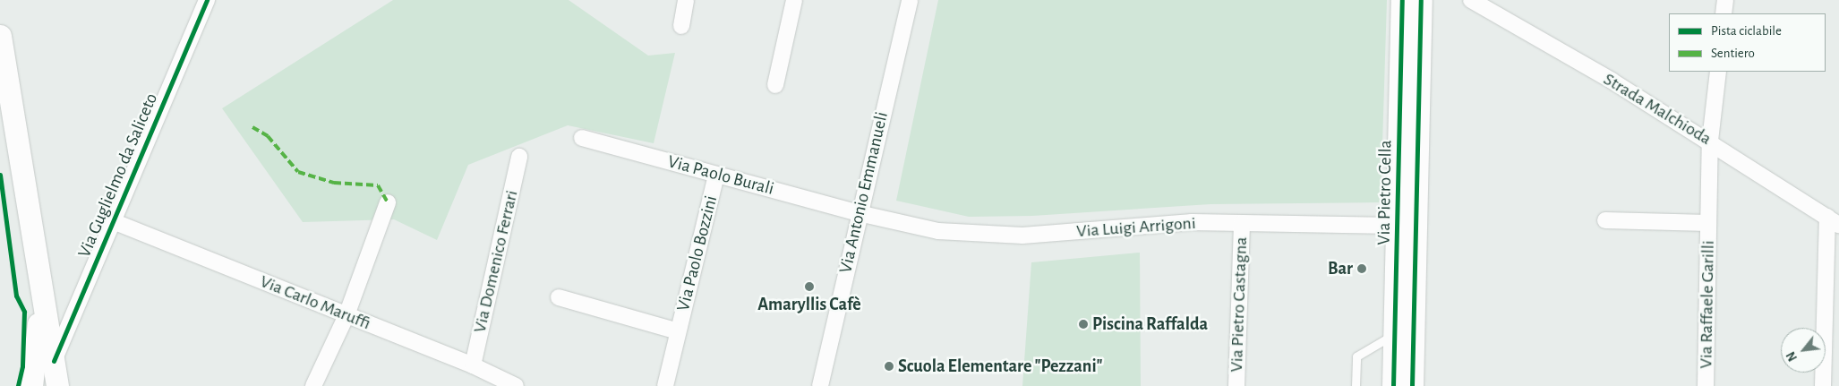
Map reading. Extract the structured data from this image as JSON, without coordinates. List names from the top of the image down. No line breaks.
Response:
{"streets":{"main road":["Via Pietro Cella"],"street":["Strada Malchioda","Via Guglielmo da Saliceto","Via Paolo Burali","Via Antonio Emmanueli","Via Luigi Arrigoni","Via Paolo Bozzini","Via Domenico Ferrari","Via Carlo Maruffi","Via Pietro Castagna","Via Raffaele Garilli"]},"crossings":[["Strada Malchioda","Via Raffaele Garilli"],["Via Guglielmo da Saliceto","Via Carlo Maruffi"],["Via Paolo Burali","Via Antonio Emmanueli"],["Via Paolo Burali","Via Luigi Arrigoni"],["Via Paolo Burali","Via Paolo Bozzini"],["Via Antonio Emmanueli","Via Luigi Arrigoni"],["Via Pietro Cella","Via Luigi Arrigoni"],["Via Luigi Arrigoni","Via Pietro Castagna"],["Via Domenico Ferrari","Via Carlo Maruffi"]],"places":["Bar","Amaryllis Cafè","Piscina Raffalda","Scuola Elementare \"Pezzani\""],"legend":["Pista ciclabile","Sentiero"],"north":"bottom left"}
